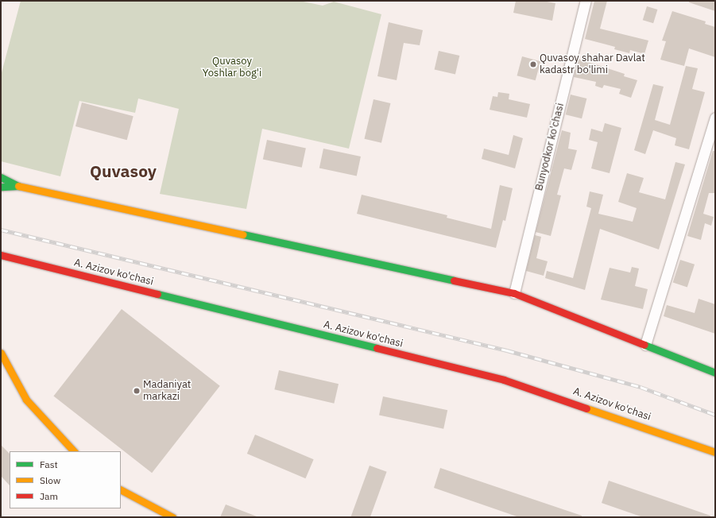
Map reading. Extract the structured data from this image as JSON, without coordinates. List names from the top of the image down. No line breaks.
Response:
{"streets":{"street":["Bunyodkor ko'chasi","A. Azizov ko'chasi"]},"districts":["Quvasoy"],"parks":["Quvasoy Yoshlar bog'i"],"places":["Quvasoy shahar Davlat kadastr bo'limi","Madaniyat markazi"],"legend":["Fast","Slow","Jam"]}
